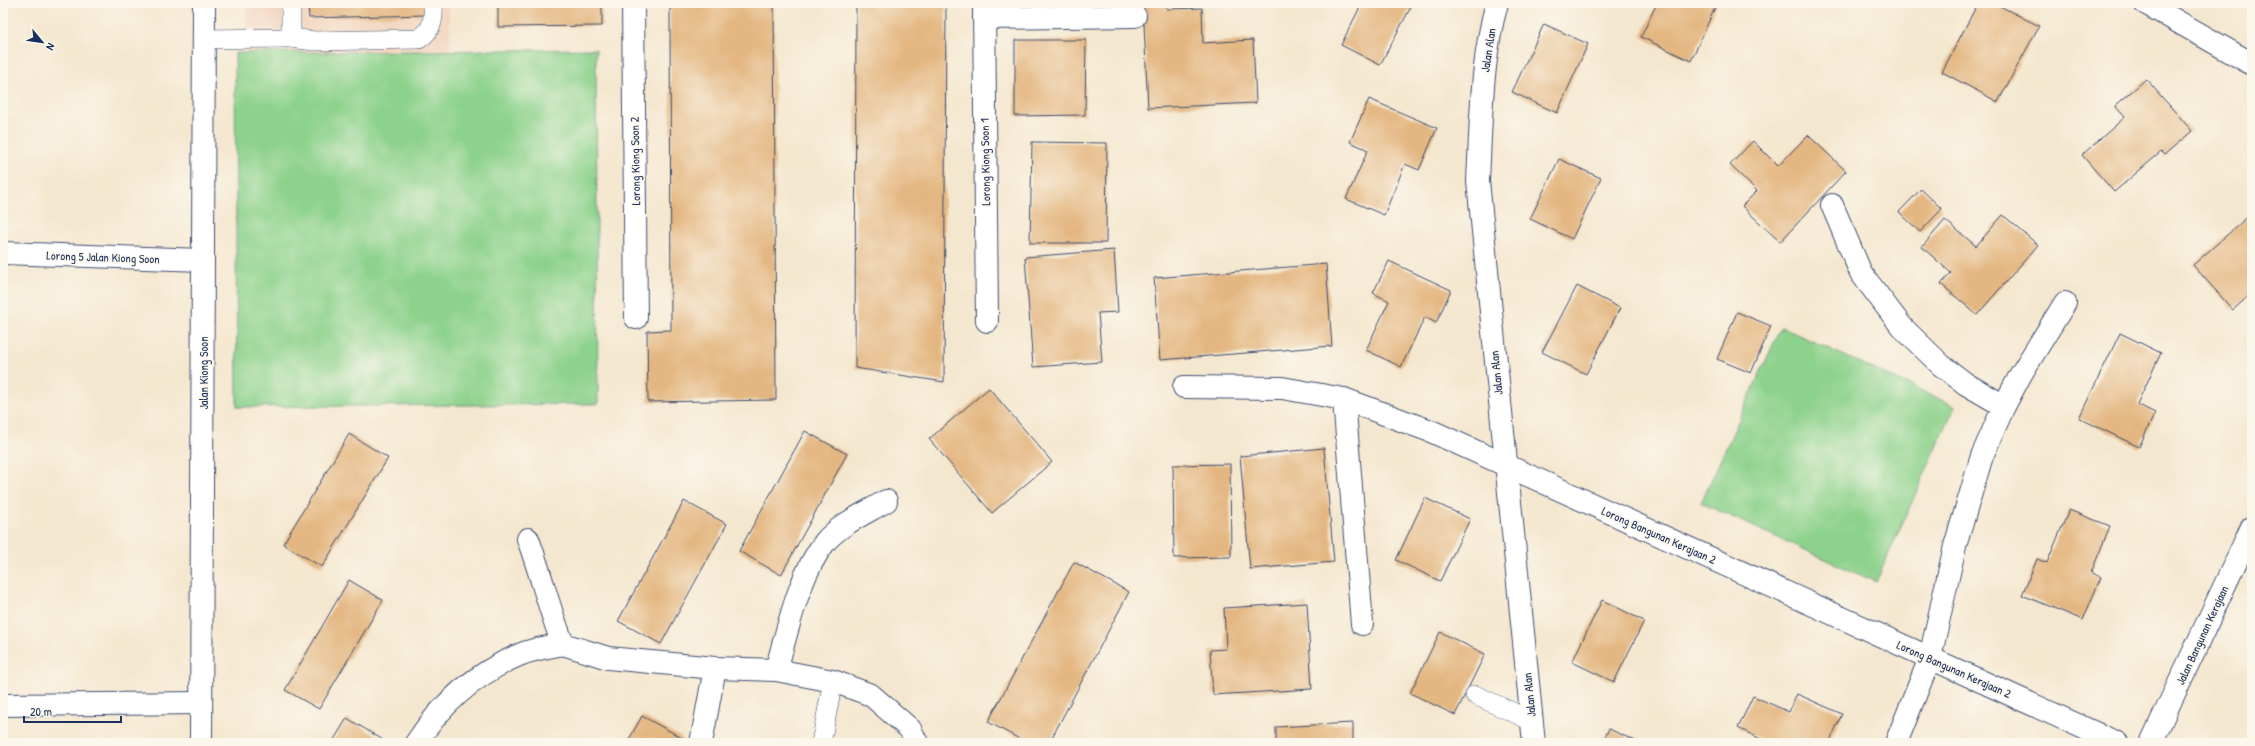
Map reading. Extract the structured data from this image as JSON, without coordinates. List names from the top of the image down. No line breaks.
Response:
{"streets":{"street":["Jalan Alan","Lorong Kiong Soon 2","Lorong Kiong Soon 1","Lorong 5 Jalan Kiong Soon","Jalan Kiong Soon","Lorong Bangunan Kerajaan 2","Jalan Bangunan Kerajaan"]},"crossings":[["Jalan Alan","Lorong Bangunan Kerajaan 2"],["Lorong 5 Jalan Kiong Soon","Jalan Kiong Soon"]],"scale_bar":"20 m","north":"bottom right"}
